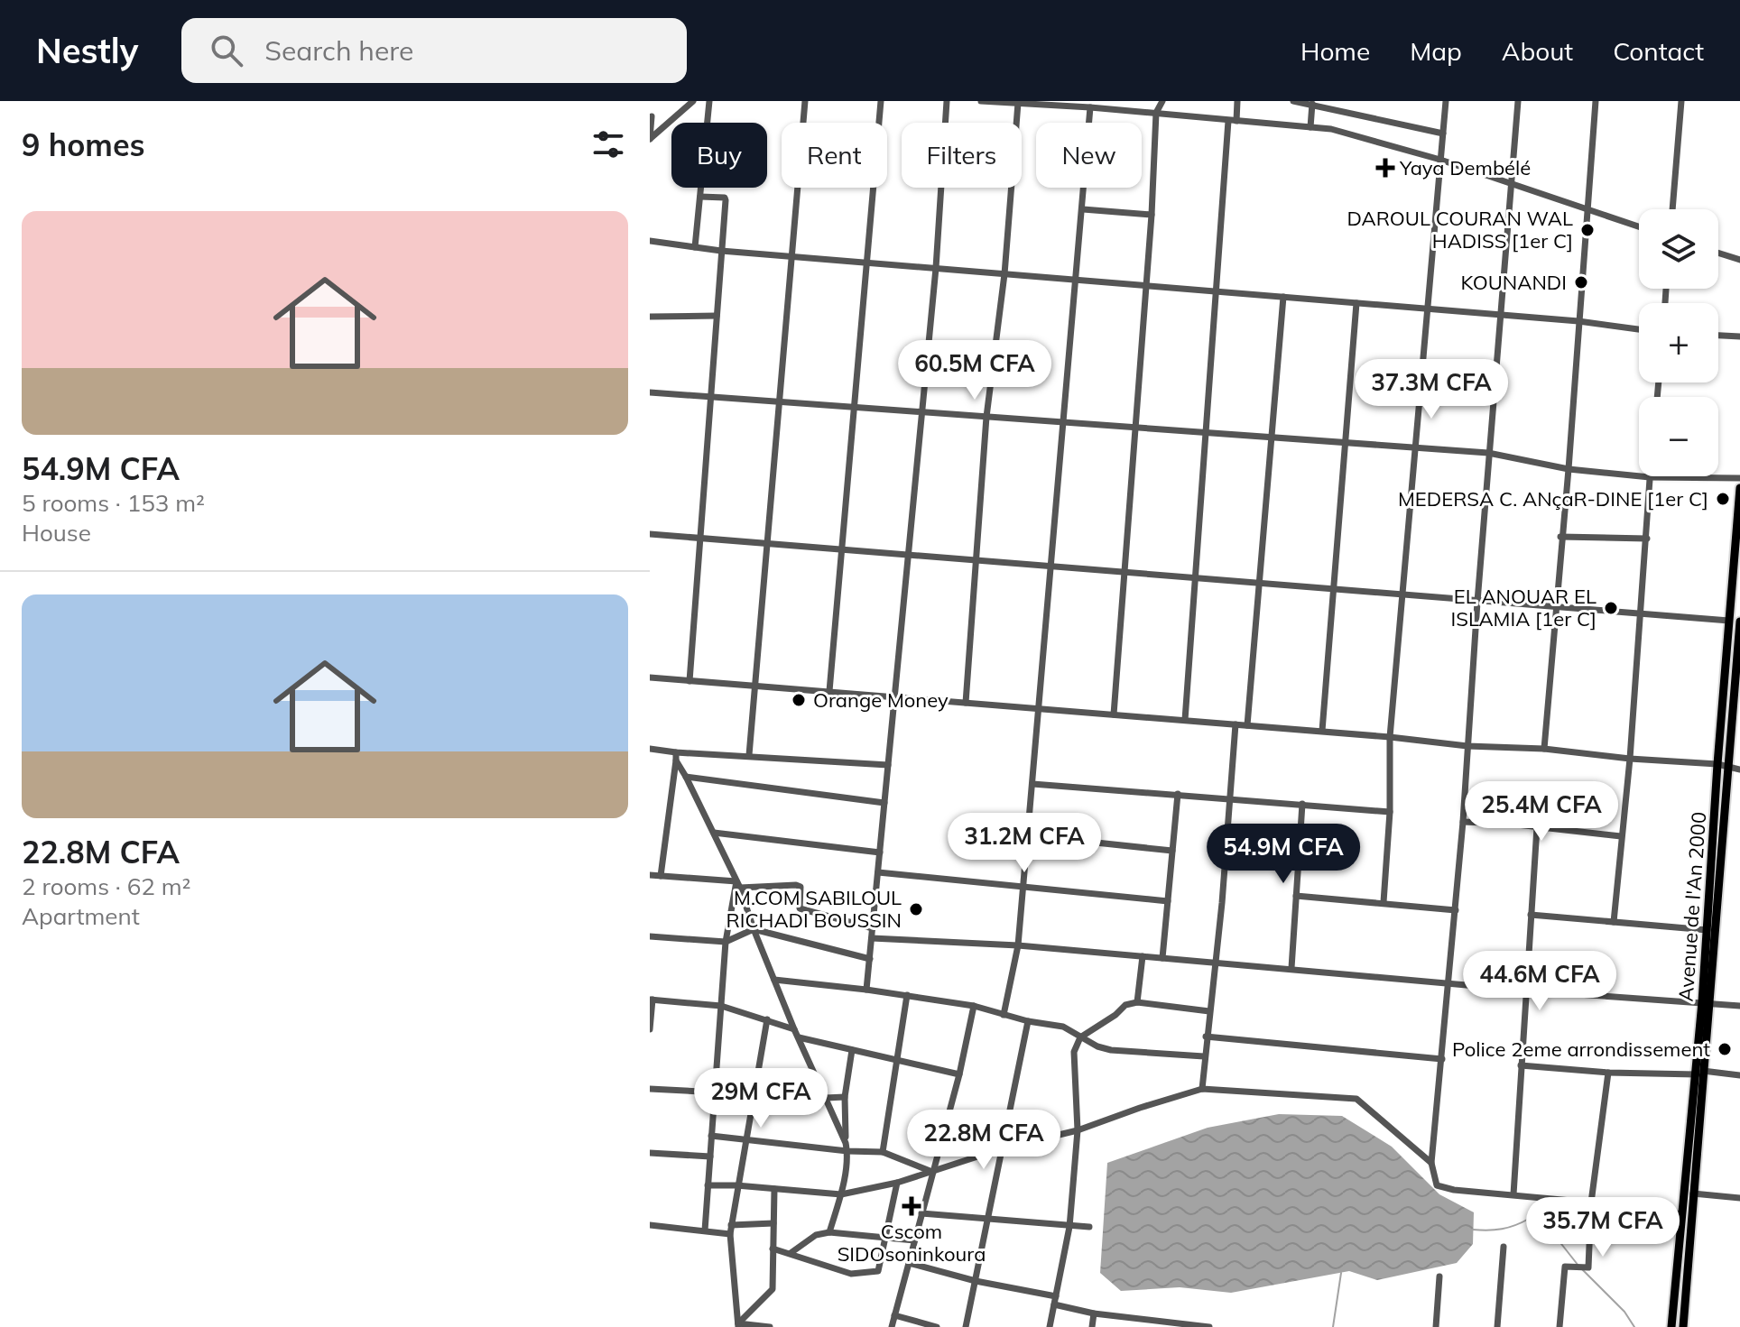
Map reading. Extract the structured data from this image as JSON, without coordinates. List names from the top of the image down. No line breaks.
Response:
{"streets":{"main road":["Avenue de l'An 2000"]},"places":{"health":["Yaya Dembélé","Cscom SIDOsoninkoura"],"other":["DAROUL COURAN WAL HADISS [1er C]","KOUNANDI","MEDERSA C. ANçaR-DINE [1er C]","EL ANOUAR EL ISLAMIA [1er C]","Orange Money","M.COM SABILOUL RICHADI BOUSSIN","Police 2eme arrondissement"]},"page":{"header":"Nestly","search":"Search here","nav":["Home","Map","About","Contact"],"heading":"9 homes","chip":["Buy","Rent","Filters","New"],"list":[{"name":"54.9M CFA","note":"5 rooms · 153 m² · House"},{"name":"22.8M CFA","note":"2 rooms · 62 m² · Apartment"}],"map_buttons":["+","−"],"price":["60.5M CFA","37.3M CFA","25.4M CFA","31.2M CFA","54.9M CFA","44.6M CFA","29M CFA","22.8M CFA","35.7M CFA"]}}
